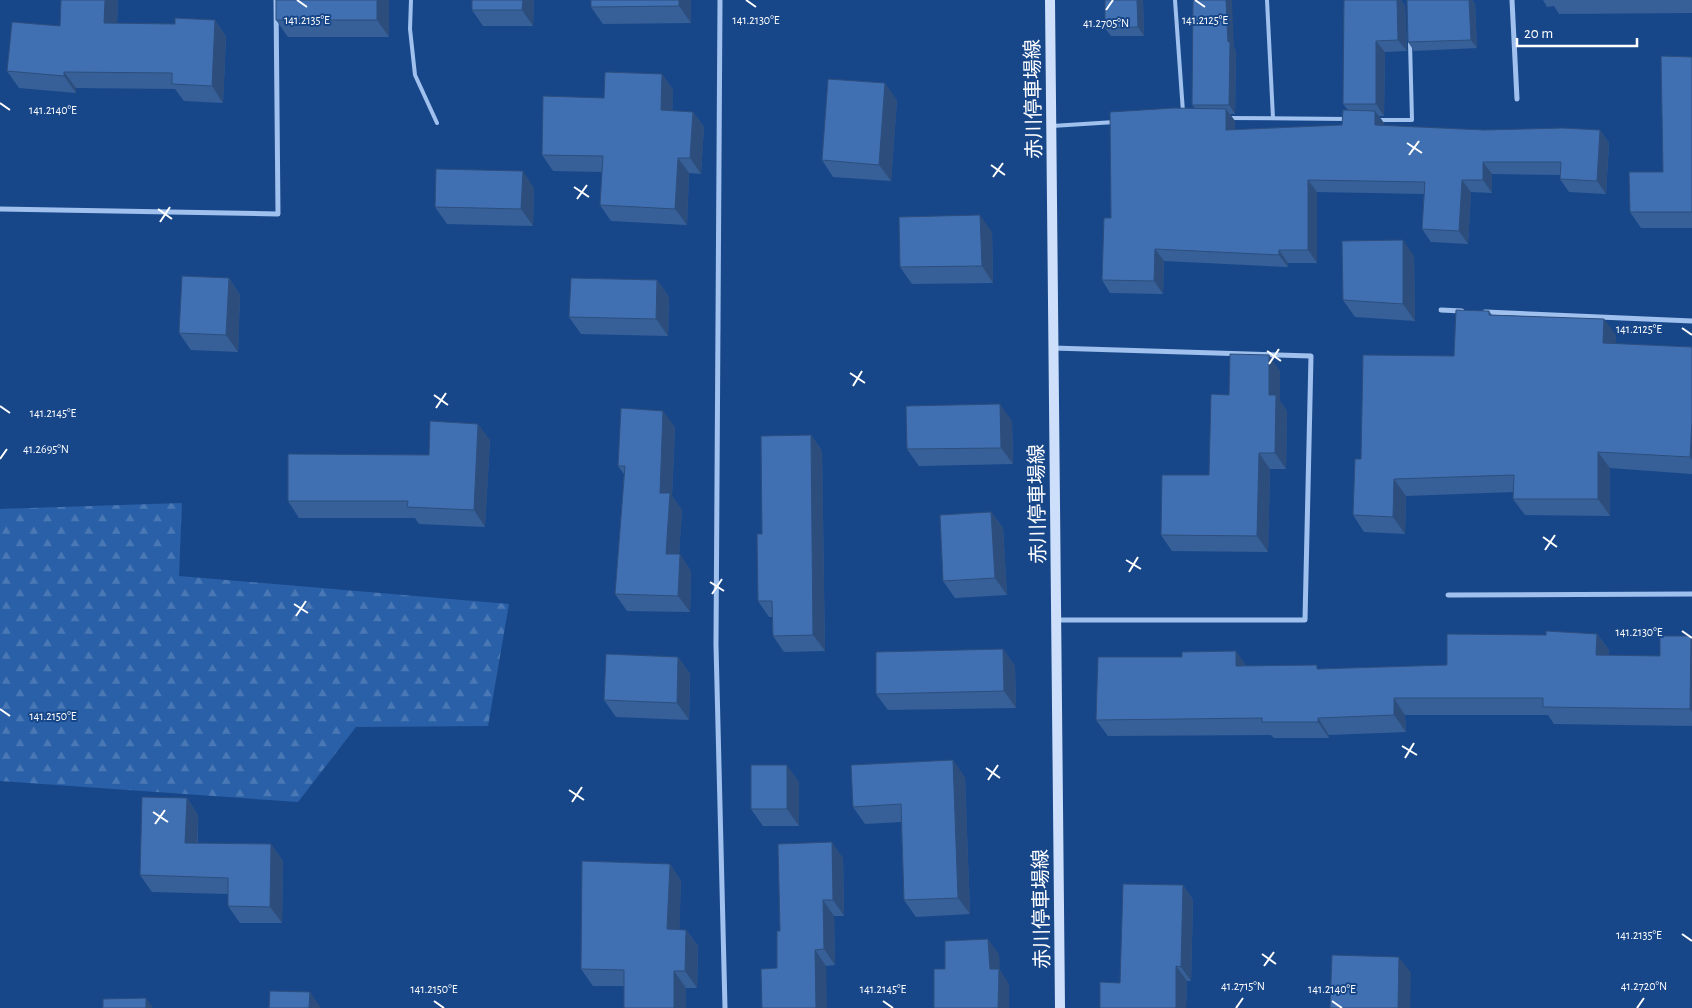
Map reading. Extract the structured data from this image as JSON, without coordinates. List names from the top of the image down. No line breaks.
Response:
{"streets":{"main road":["赤川停車場線"]},"scale_bar":"20 m","coordinates":["141.2135°E","141.2130°E","141.2125°E","41.2705°N","141.2140°E","141.2145°E","41.2695°N","141.2150°E","41.2715°N","41.2720°N"]}
